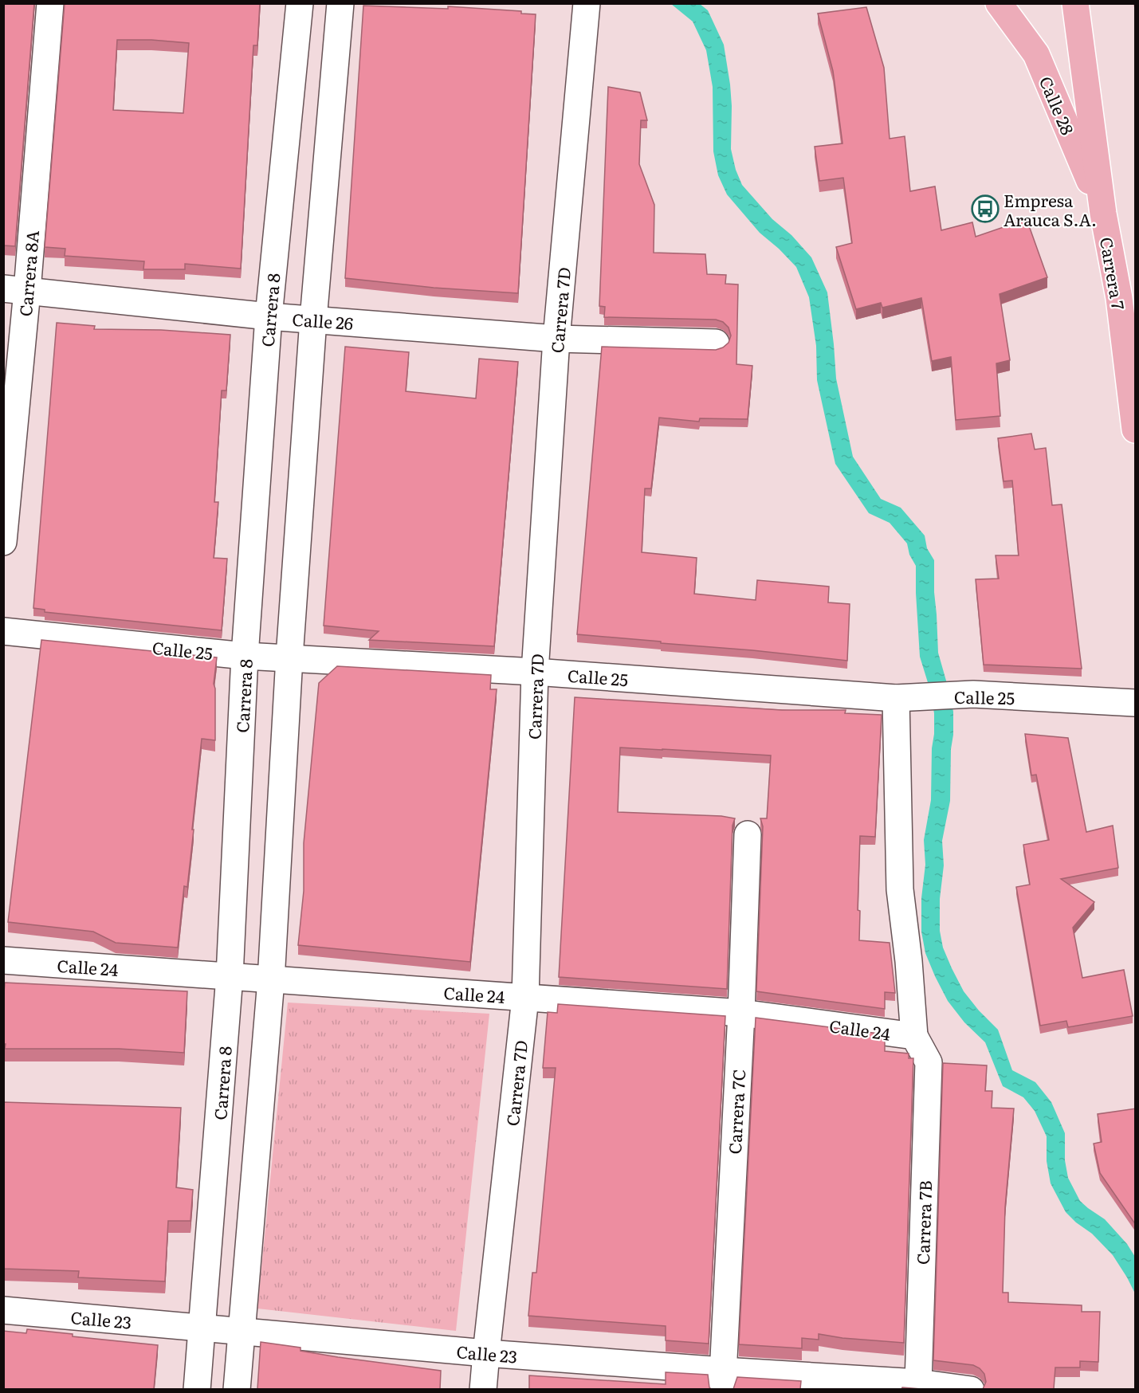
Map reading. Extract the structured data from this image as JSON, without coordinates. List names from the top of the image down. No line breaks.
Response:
{"streets":{"main road":["Calle 28","Carrera 7"],"street":["Carrera 8A","Carrera 8","Carrera 7D","Calle 26","Calle 25","Calle 24","Carrera 7C","Carrera 7B","Calle 23"]},"crossings":[["Calle 28","Carrera 7"],["Carrera 8A","Calle 26"],["Carrera 8","Calle 26"],["Carrera 8","Calle 25"],["Carrera 8","Calle 24"],["Carrera 8","Calle 23"],["Carrera 7D","Calle 26"],["Carrera 7D","Calle 25"],["Carrera 7D","Calle 24"],["Carrera 7D","Calle 23"],["Calle 24","Carrera 7C"],["Calle 24","Carrera 7B"],["Carrera 7C","Calle 23"],["Carrera 7B","Calle 23"]],"places":{"bus stop":["Empresa Arauca S.A."]}}
